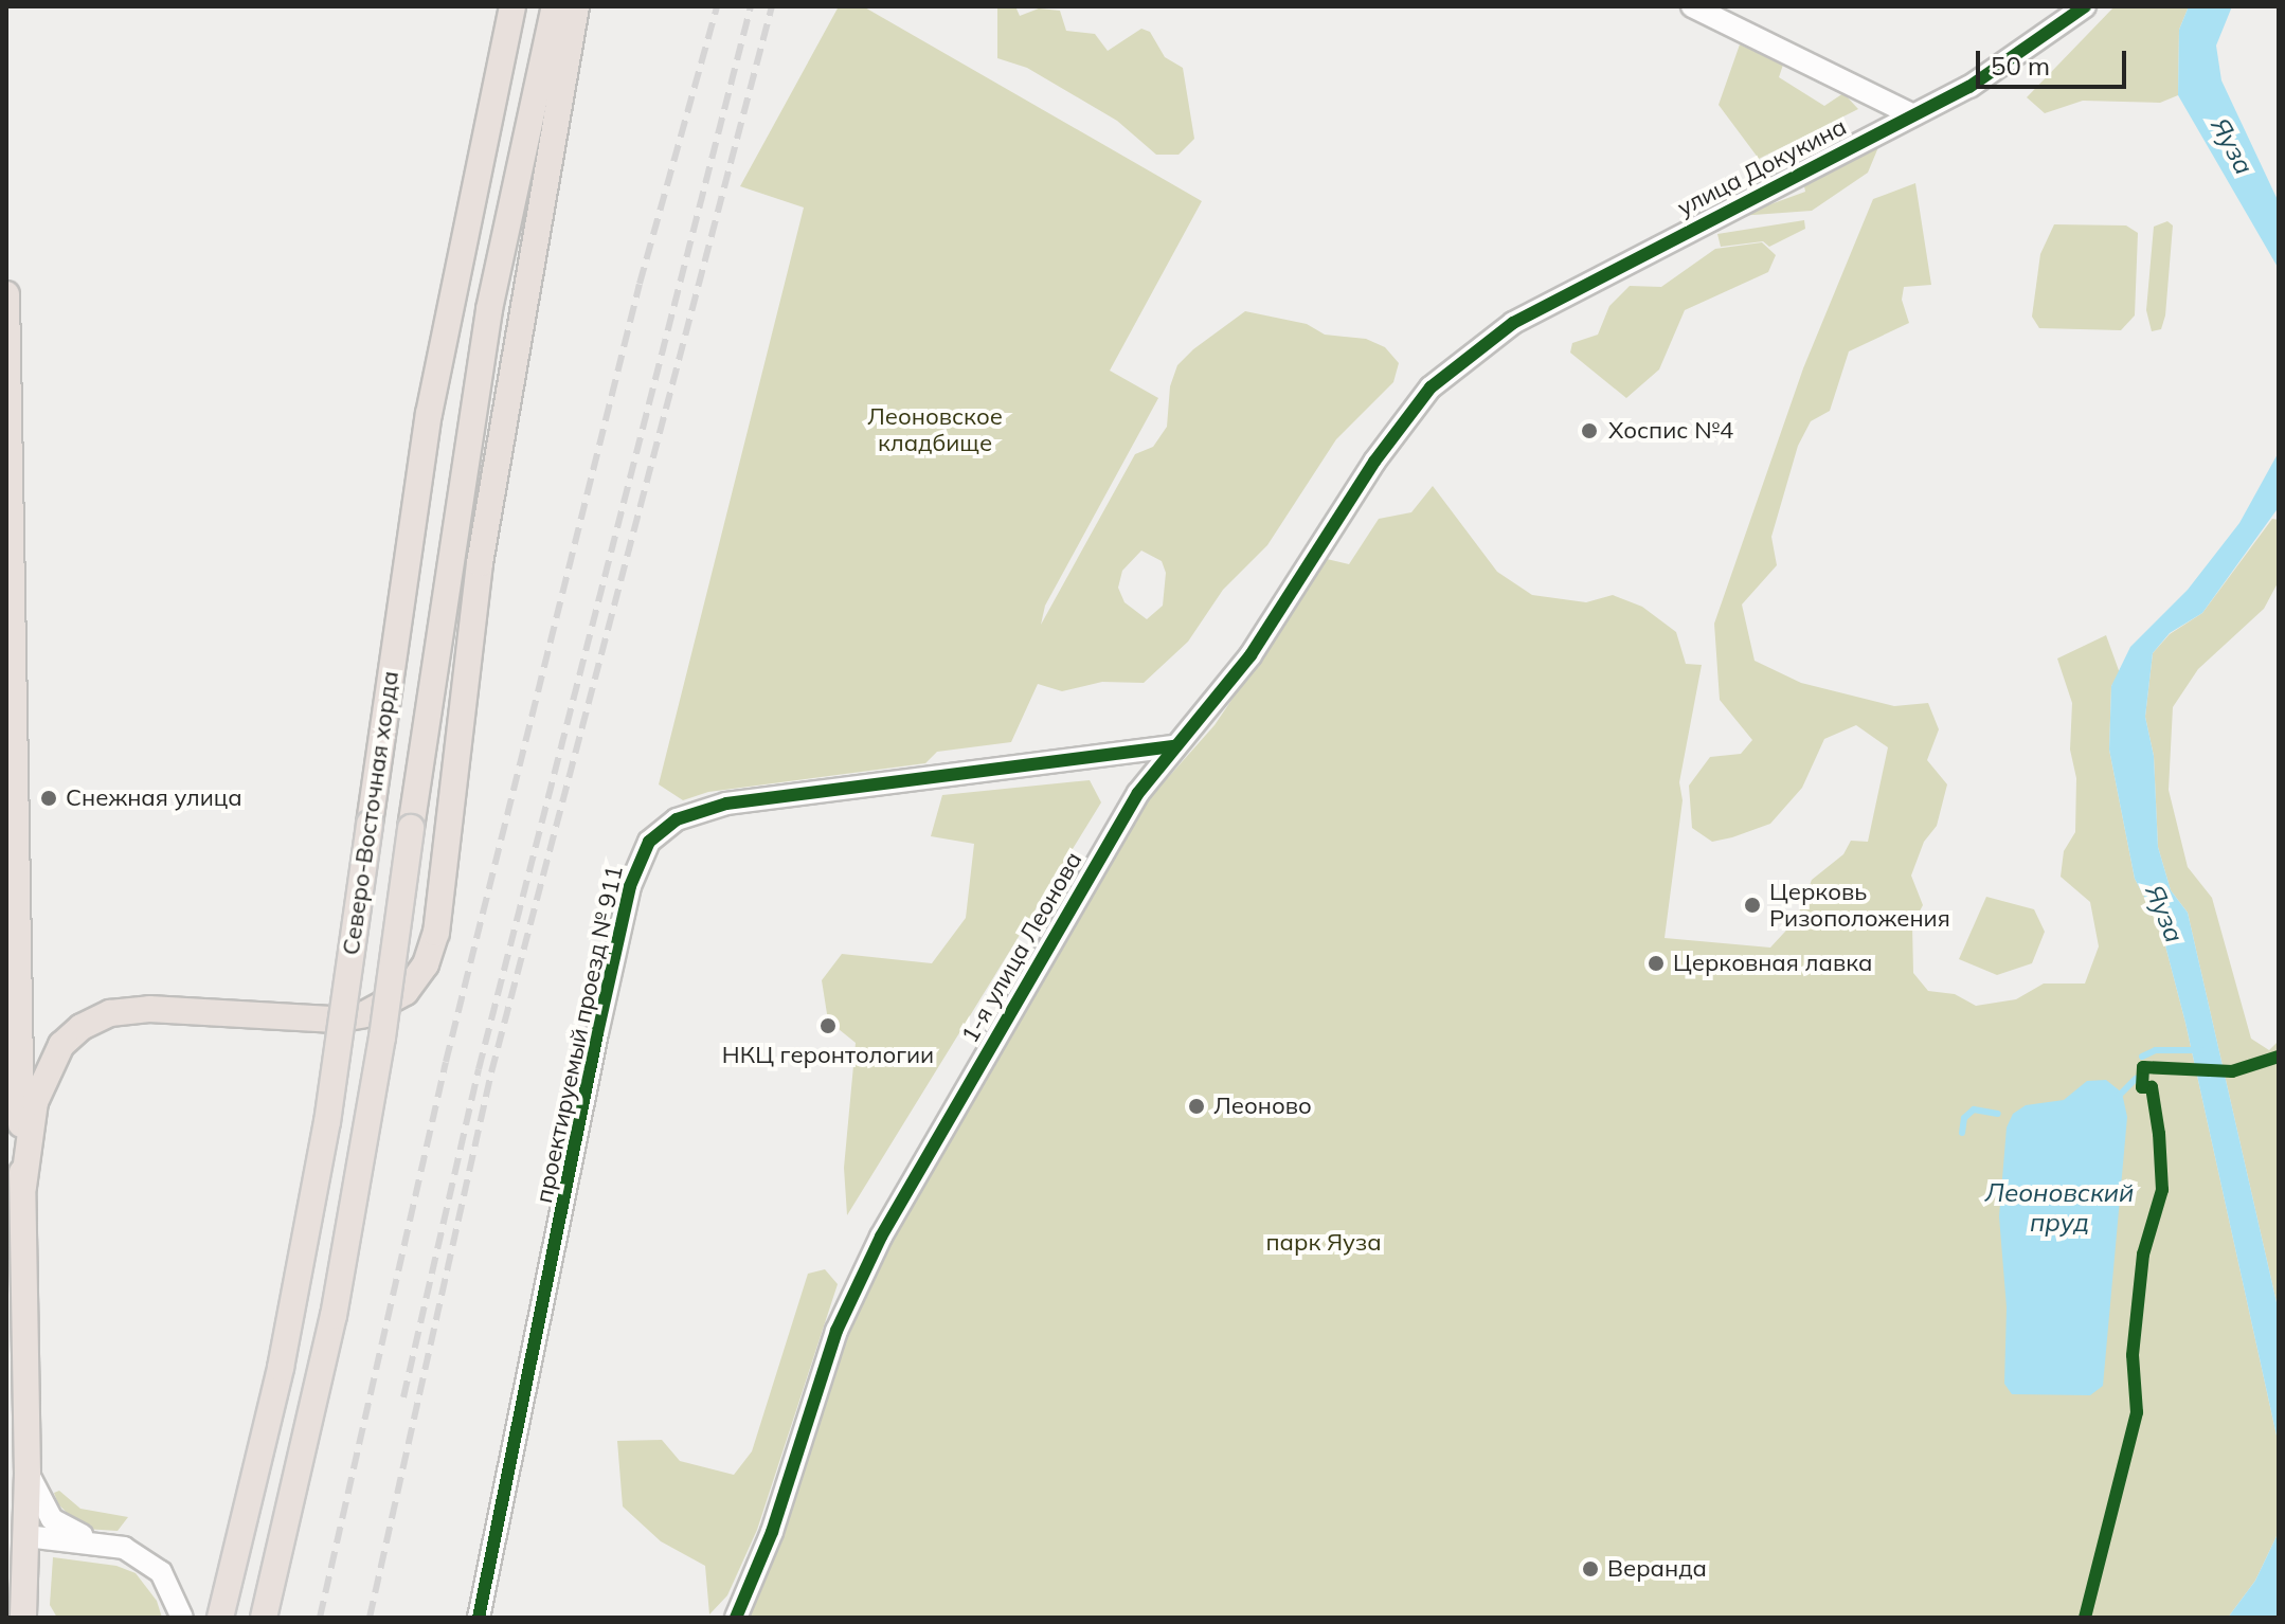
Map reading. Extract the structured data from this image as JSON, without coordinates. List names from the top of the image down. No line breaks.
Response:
{"streets":{"main road":["Северо-Восточная хорда"],"street":["улица Докукина","1-я улица Леонова","проектируемый проезд № 911"]},"crossings":[["улица Докукина","1-я улица Леонова"],["1-я улица Леонова","проектируемый проезд № 911"]],"water":["Яуза","Леоновский пруд"],"parks":["Леоновское кладбище","парк Яуза"],"places":["Хоспис №4","Снежная улица","Церковь Ризоположения","Церковная лавка","НКЦ геронтологии","Леоново","Веранда"],"scale_bar":"50 m"}
